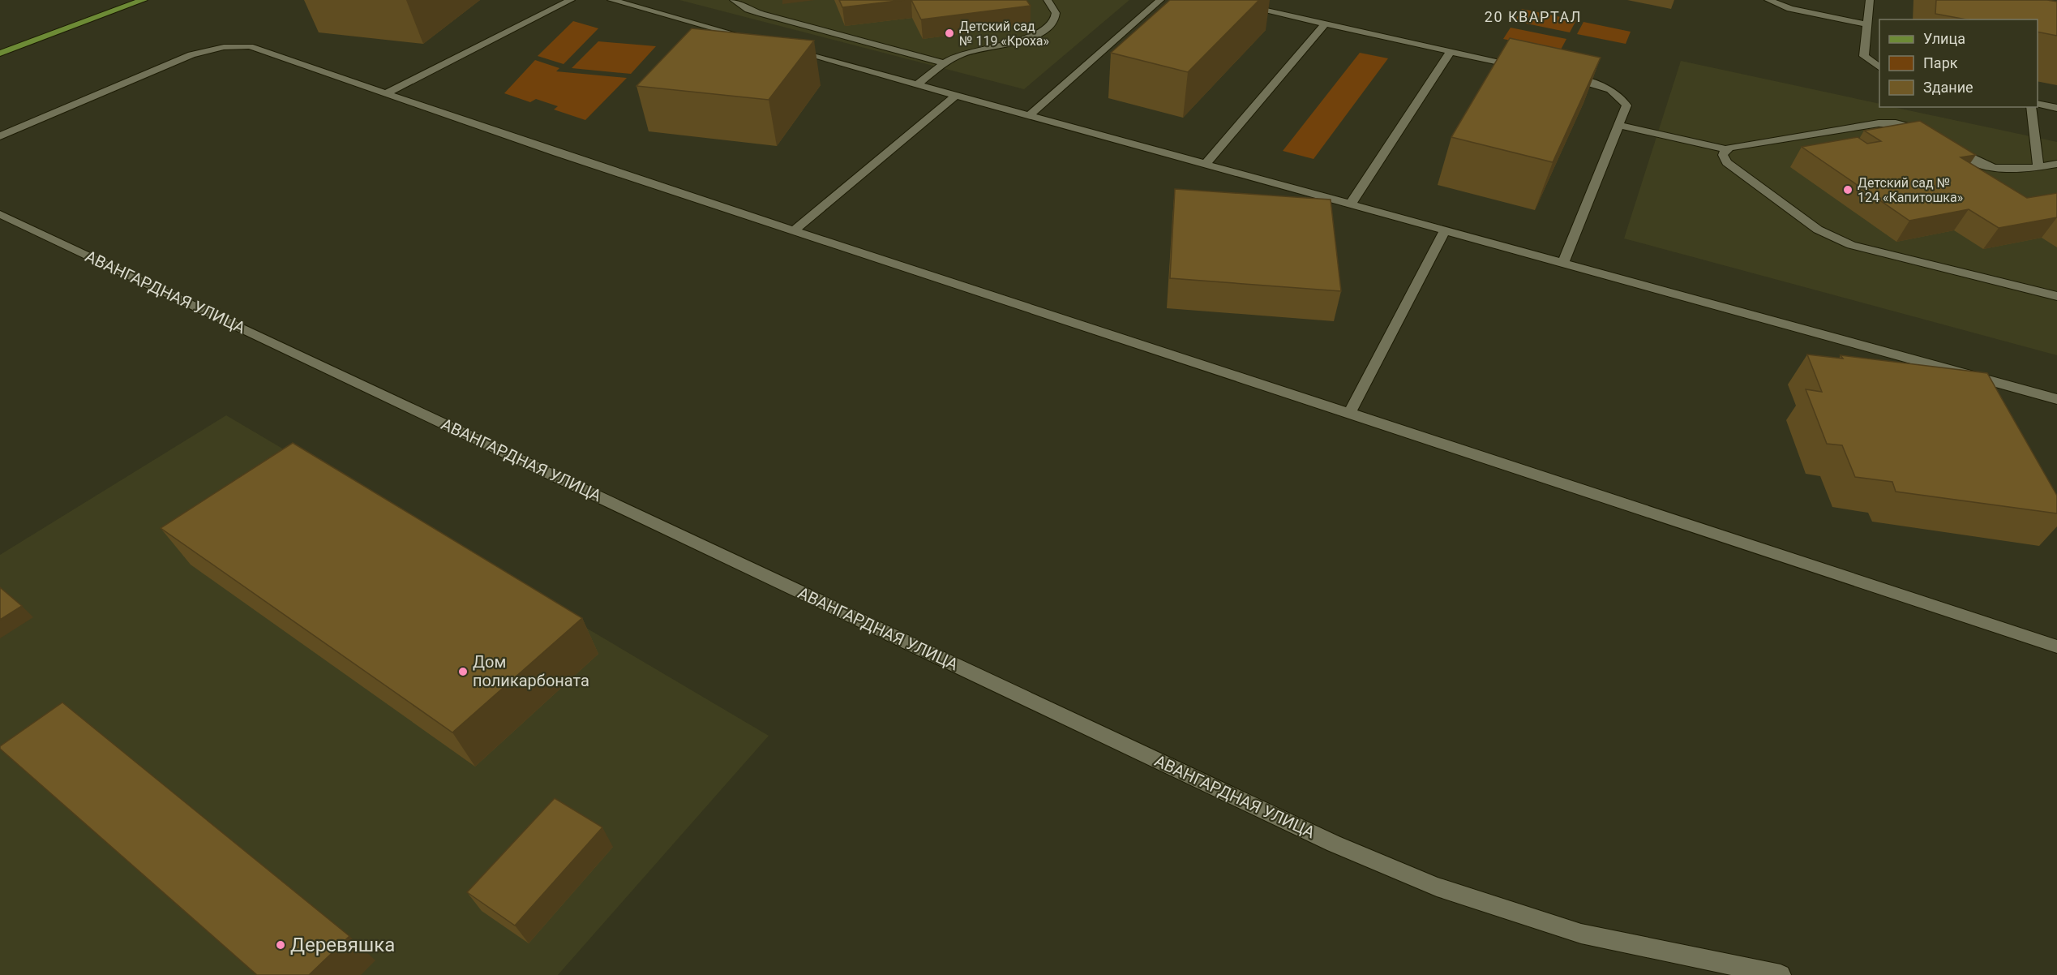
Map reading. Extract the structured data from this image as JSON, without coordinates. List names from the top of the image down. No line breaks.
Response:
{"streets":{"street":["АВАНГАРДНАЯ УЛИЦА"]},"districts":["20 КВАРТАЛ"],"places":["Детский сад № 119 «Кроха»","Детский сад № 124 «Капитошка»","Дом поликарбоната","Деревяшка"],"legend":["Улица","Парк","Здание"]}
